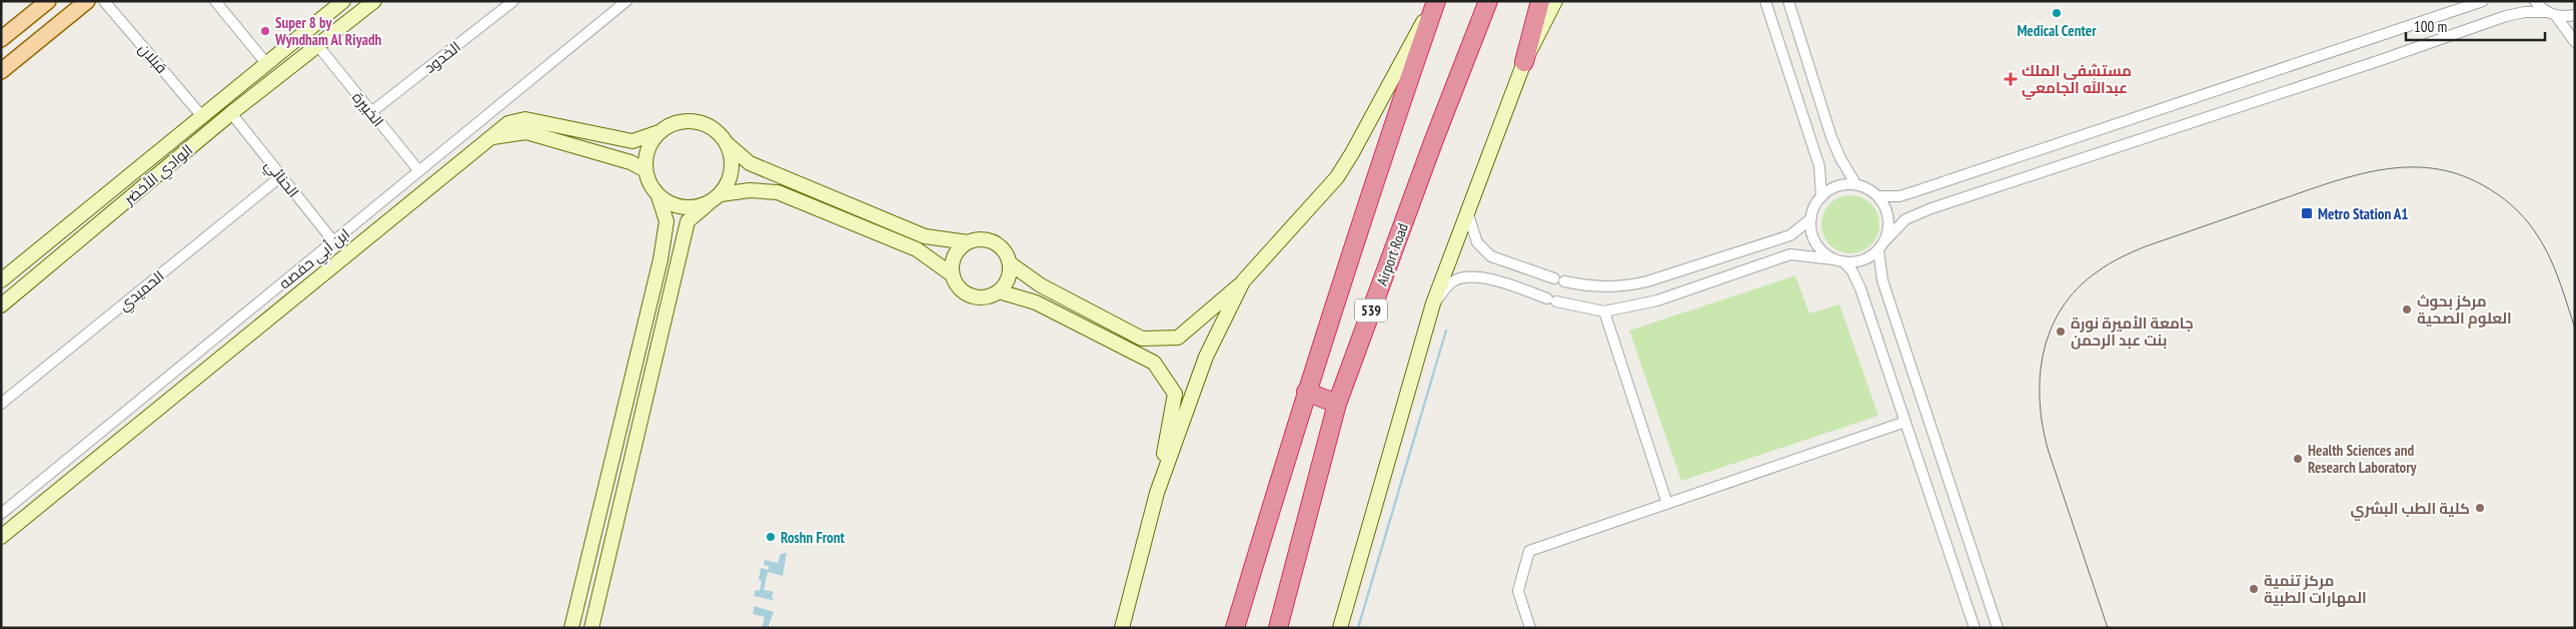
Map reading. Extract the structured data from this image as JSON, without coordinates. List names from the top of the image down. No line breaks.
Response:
{"streets":{"highway":["Airport Road","539"],"street":["الخدود","قبلان","الخبيرة","الوادي الأخضر","الحنائي","ابن أبي حفصه","الحميدي"]},"crossings":[["الخدود","الخبيرة"],["قبلان","الوادي الأخضر"],["الخبيرة","الوادي الأخضر"],["الخبيرة","ابن أبي حفصه"],["الوادي الأخضر","الحنائي"],["الحنائي","ابن أبي حفصه"],["الحنائي","الحميدي"]],"places":{"other":["Medical Center","Super 8 by Wyndham Al Riyadh","مركز بحوث العلوم الصحية","جامعة الأميرة نورة بنت عبد الرحمن","Health Sciences and Research Laboratory","كلية الطب البشري","Roshn Front","مركز تنمية المهارات الطبية"],"health":["مستشفى الملك عبدالله الجامعي"],"transit":["Metro Station A1"]},"scale_bar":"100 m"}
